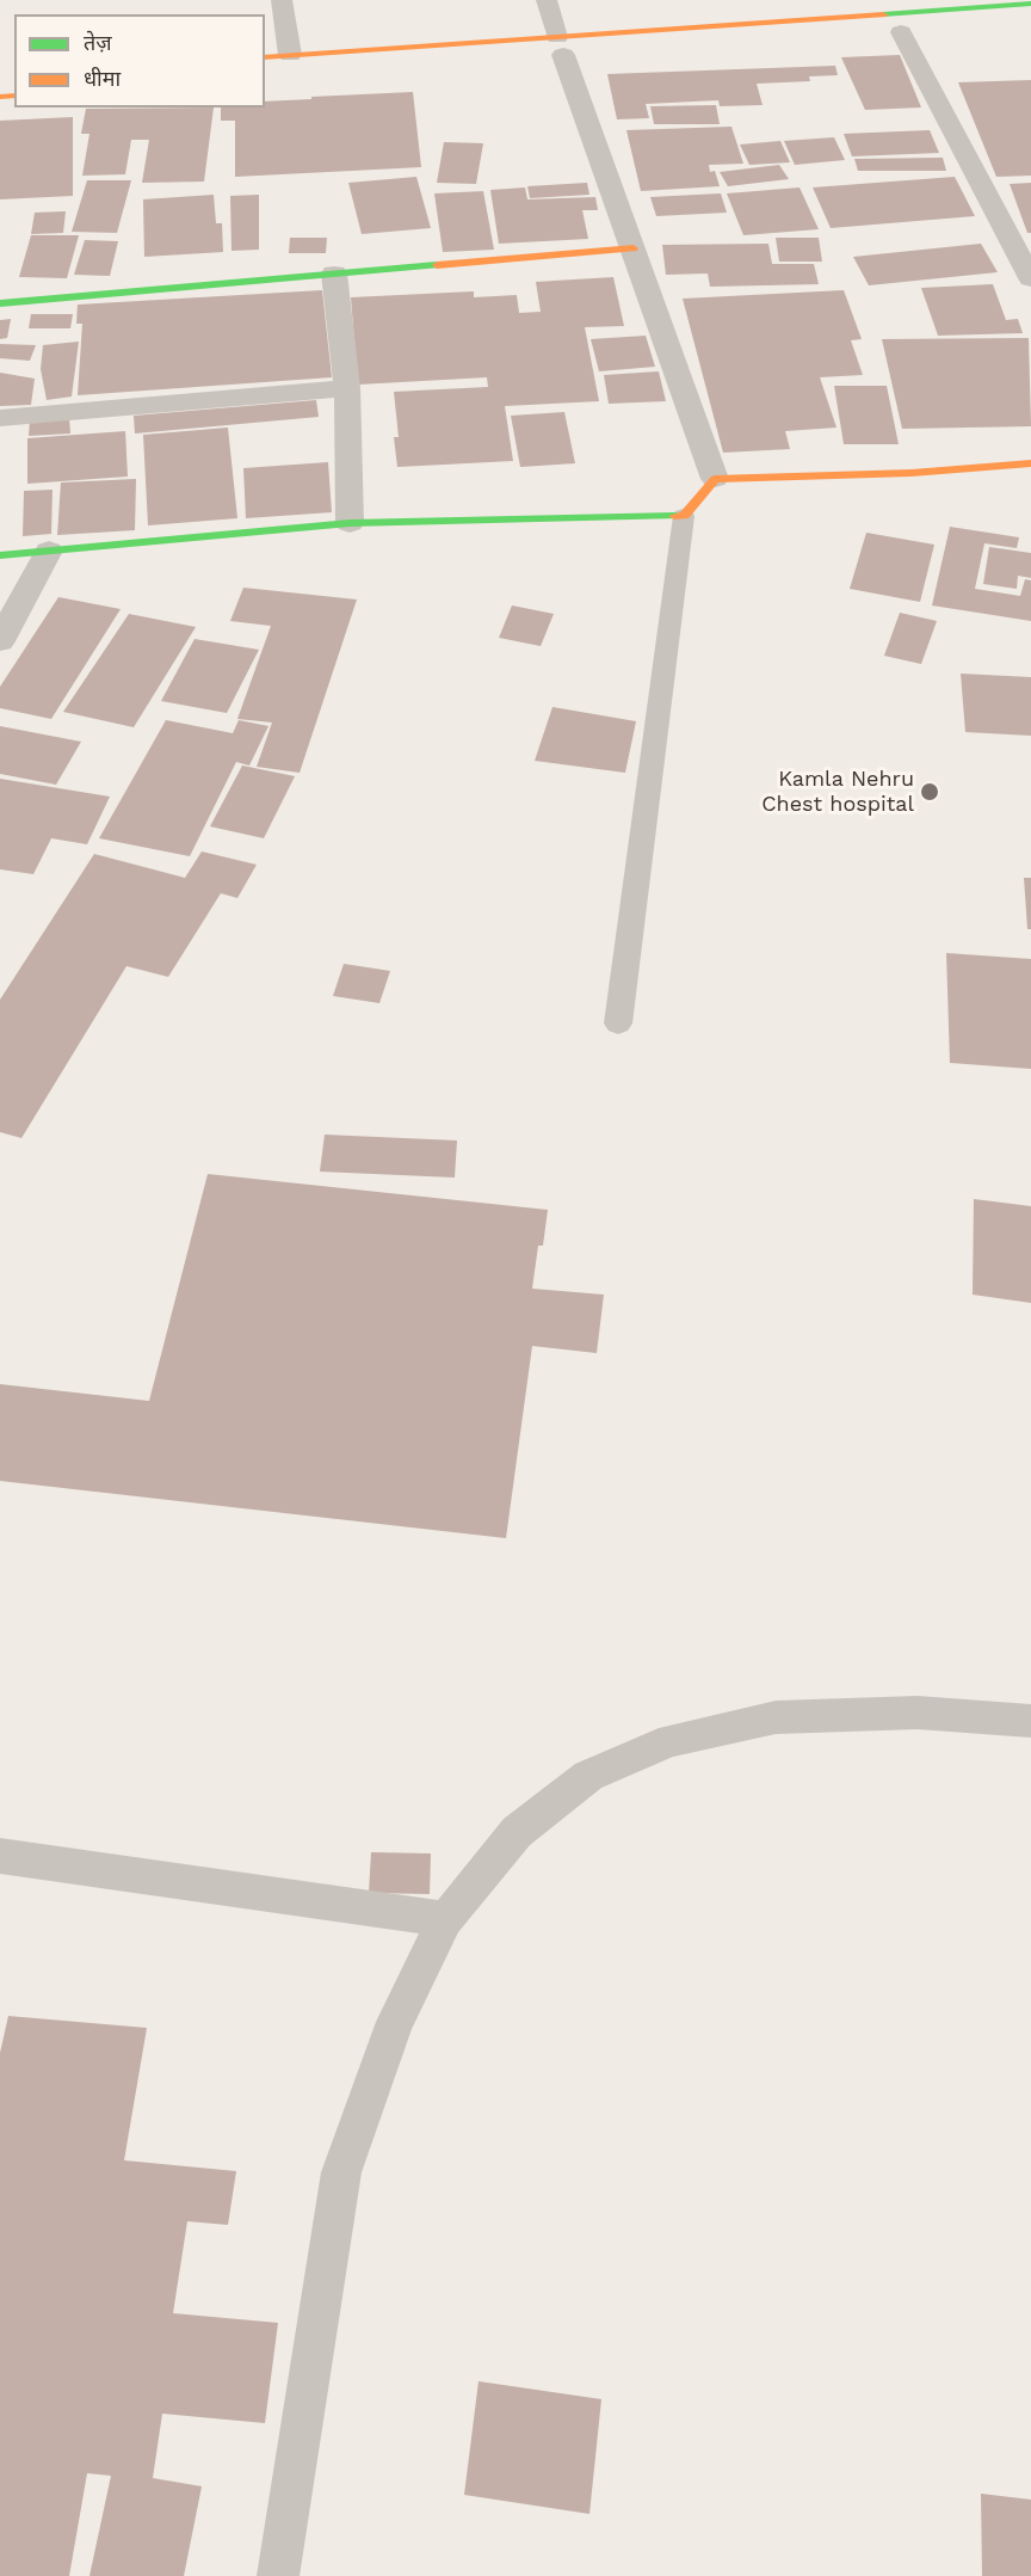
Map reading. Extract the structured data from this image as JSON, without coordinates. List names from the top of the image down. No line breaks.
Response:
{"places":["Kamla Nehru Chest hospital"],"legend":["तेज़","धीमा"]}
